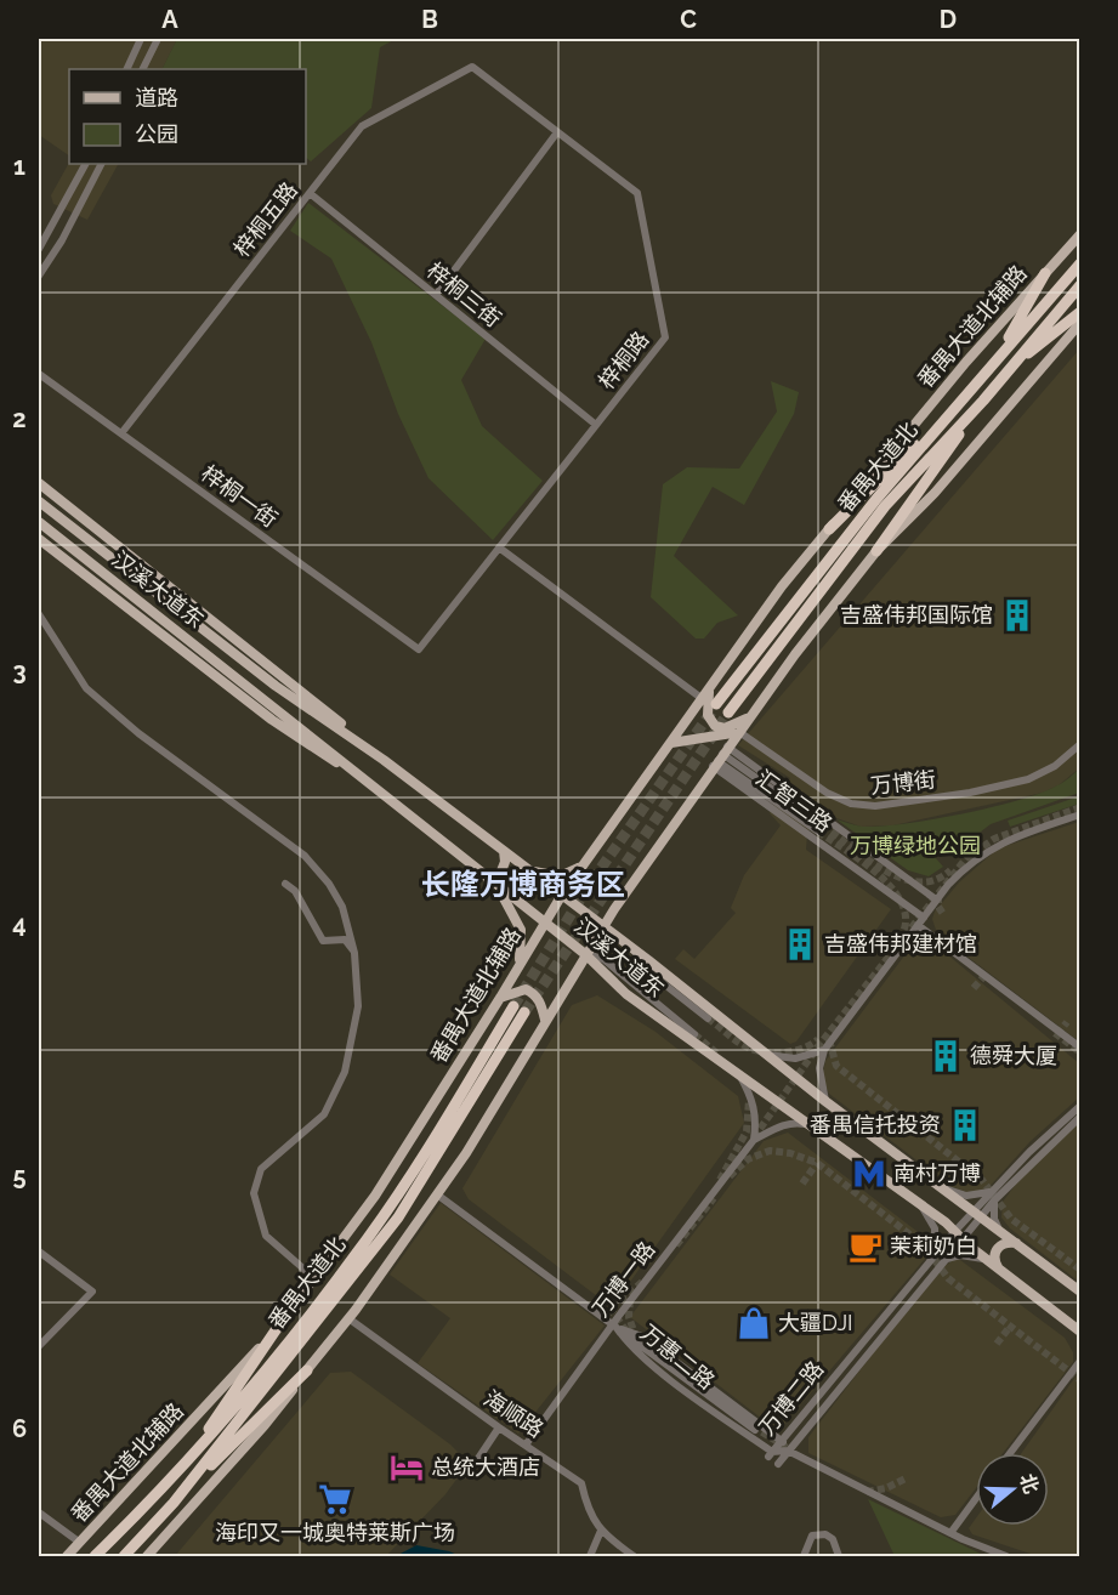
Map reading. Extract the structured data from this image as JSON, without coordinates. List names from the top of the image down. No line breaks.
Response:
{"streets":{"highway":["番禺大道北"],"main road":["番禺大道北辅路","汉溪大道东"],"street":["梓桐五路","梓桐三街","梓桐路","梓桐一街","万博街","汇智三路","万博一路","万惠二路","万博二路","海顺路"]},"crossings":[["梓桐五路","梓桐三街"],["梓桐五路","梓桐路"],["梓桐五路","梓桐一街"],["梓桐三街","梓桐路"],["番禺大道北辅路","汉溪大道东"],["梓桐路","梓桐一街"],["汉溪大道东","万博二路"],["万博一路","万惠二路"],["万博一路","海顺路"],["万惠二路","万博二路"]],"districts":["长隆万博商务区"],"parks":["万博绿地公园"],"places":{"building":["吉盛伟邦国际馆","吉盛伟邦建材馆","德舜大厦","番禺信托投资"],"metro station":["南村万博"],"cafe":["茉莉奶白"],"shop":["大疆DJI"],"hotel":["总统大酒店"],"supermarket":["海印又一城奥特莱斯广场"]},"legend":["道路","公园"],"north":"right","grid":{"columns":["A","B","C","D"],"rows":["1","2","3","4","5","6"]}}
